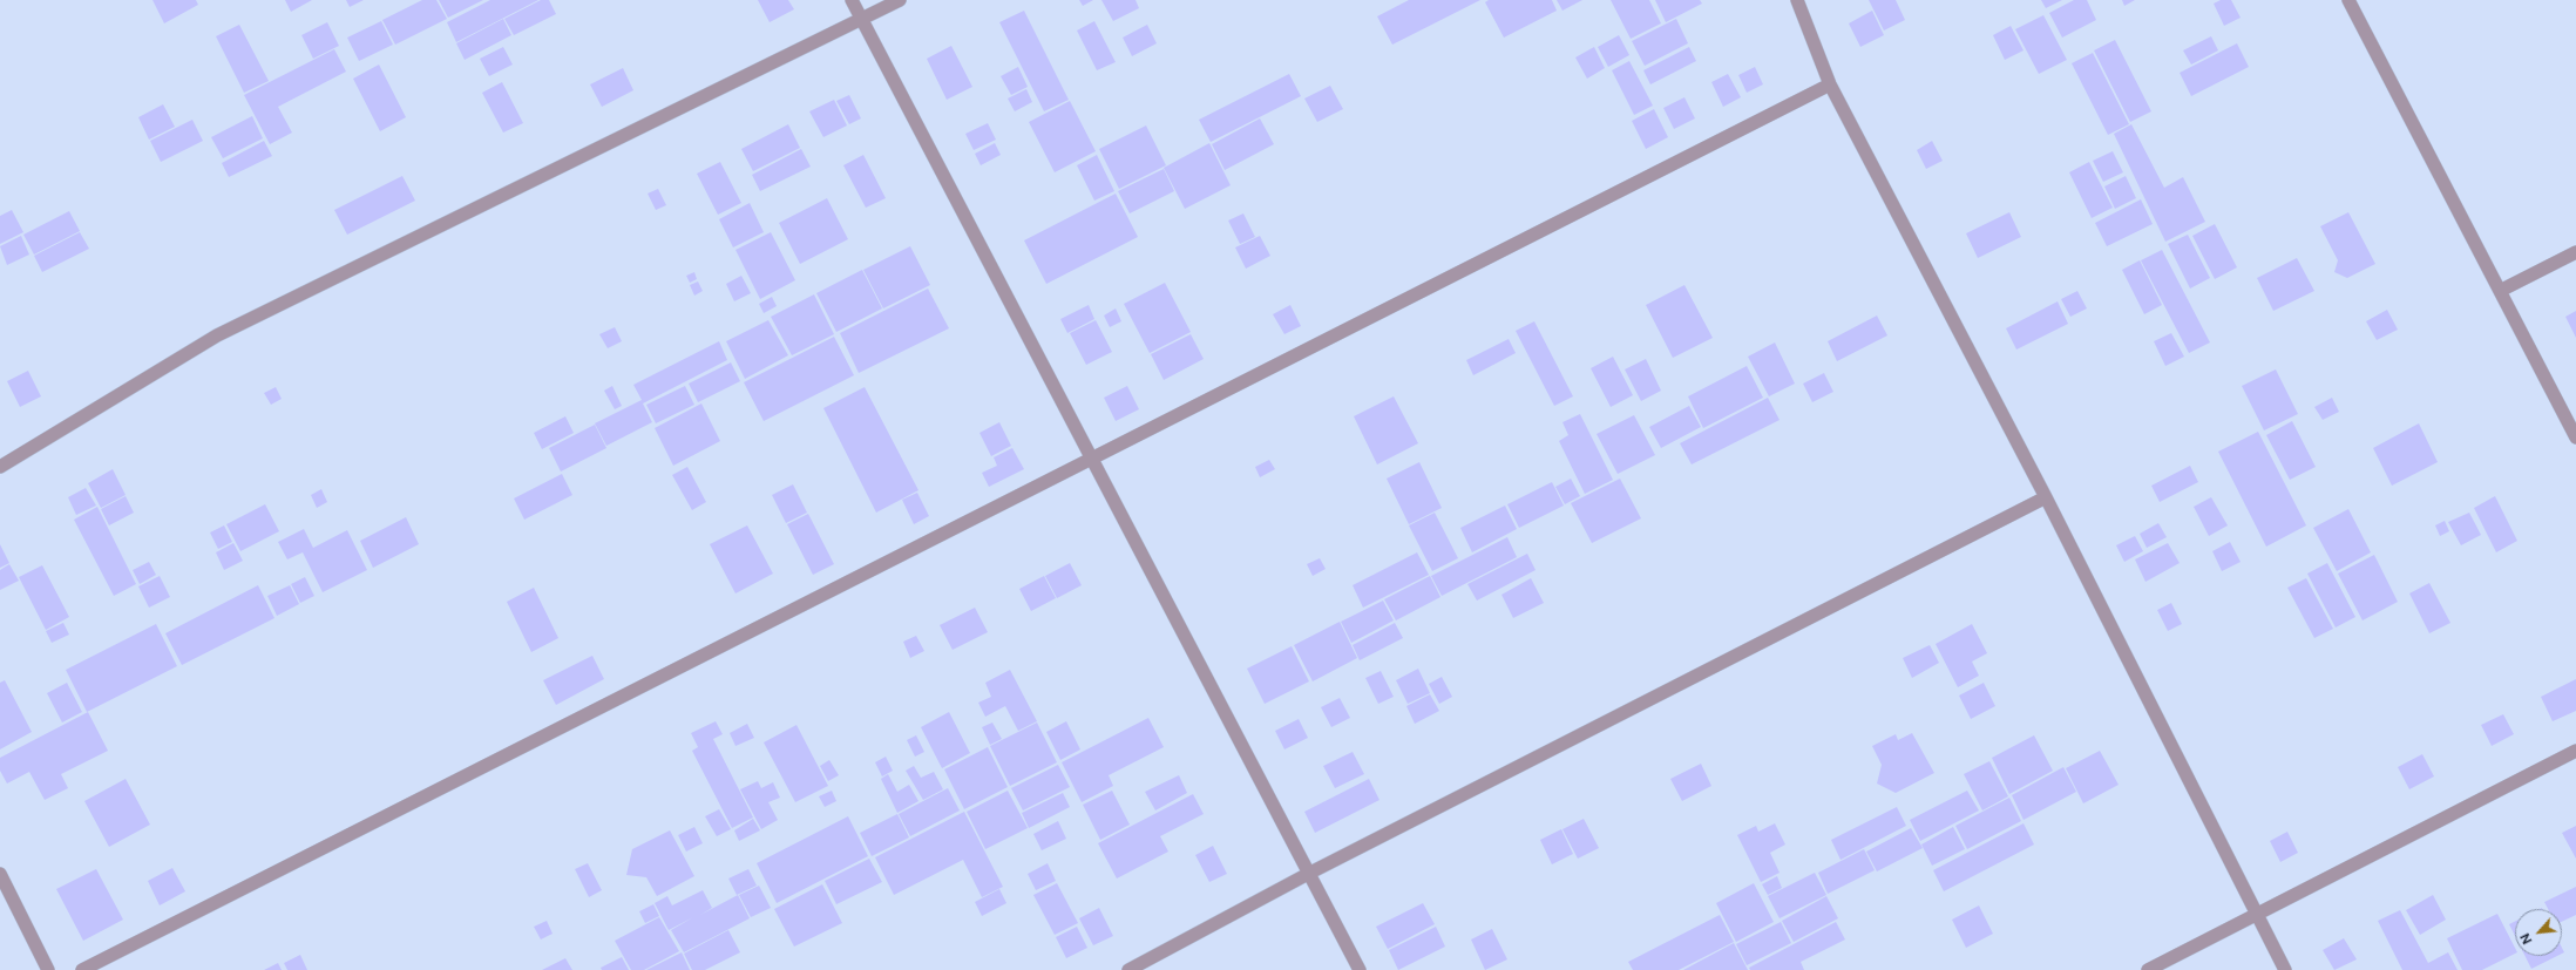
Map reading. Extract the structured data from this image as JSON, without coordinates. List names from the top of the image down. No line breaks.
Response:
{"north":"bottom left"}
